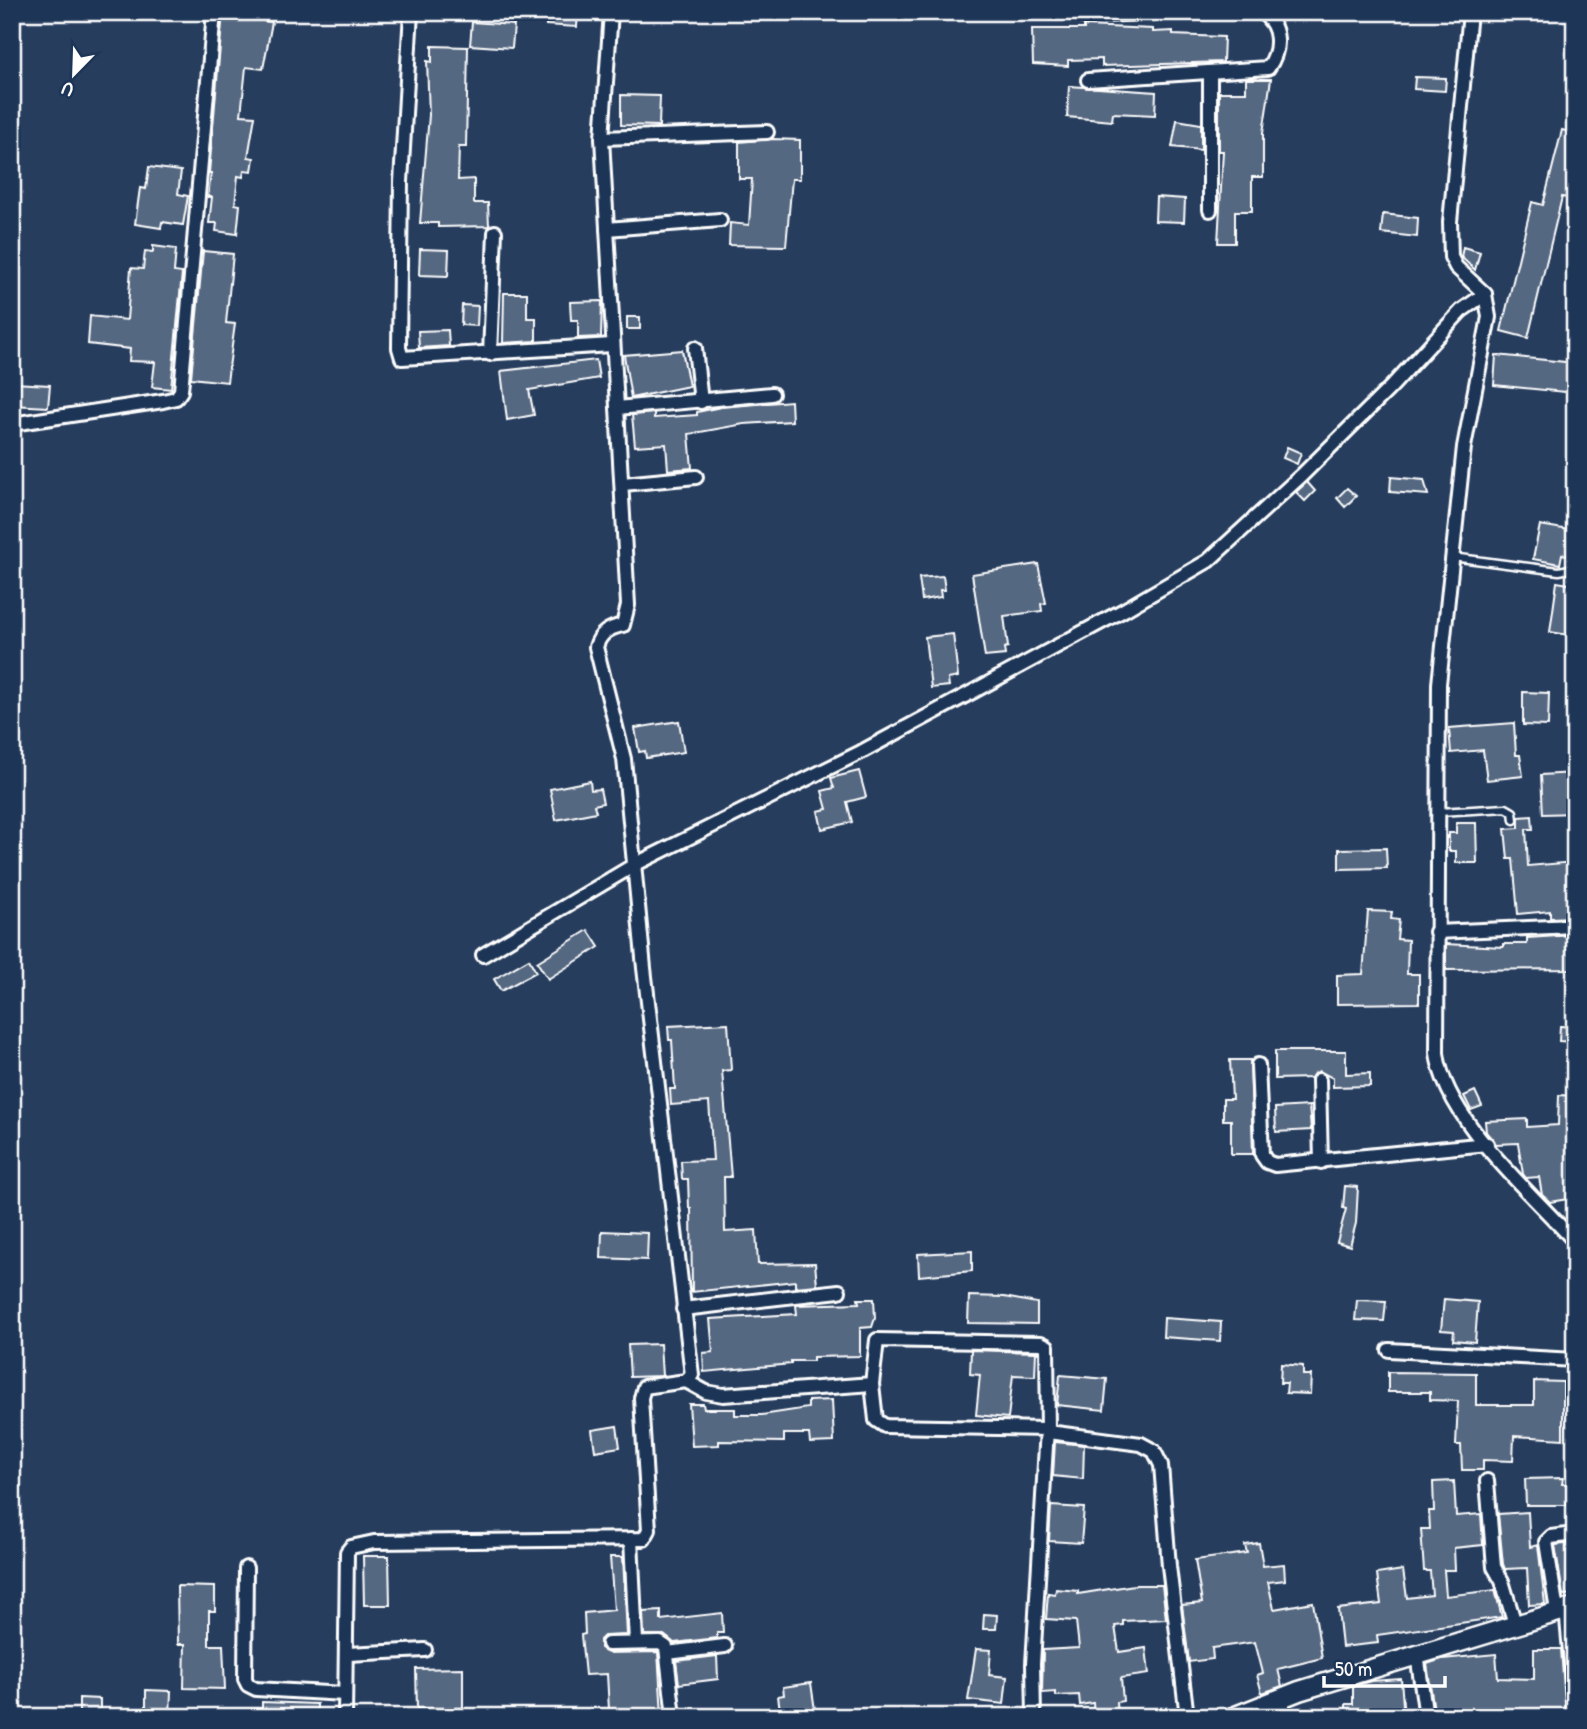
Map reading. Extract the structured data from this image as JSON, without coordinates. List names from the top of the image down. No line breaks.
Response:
{"scale_bar":"50 m","north":"bottom left"}
